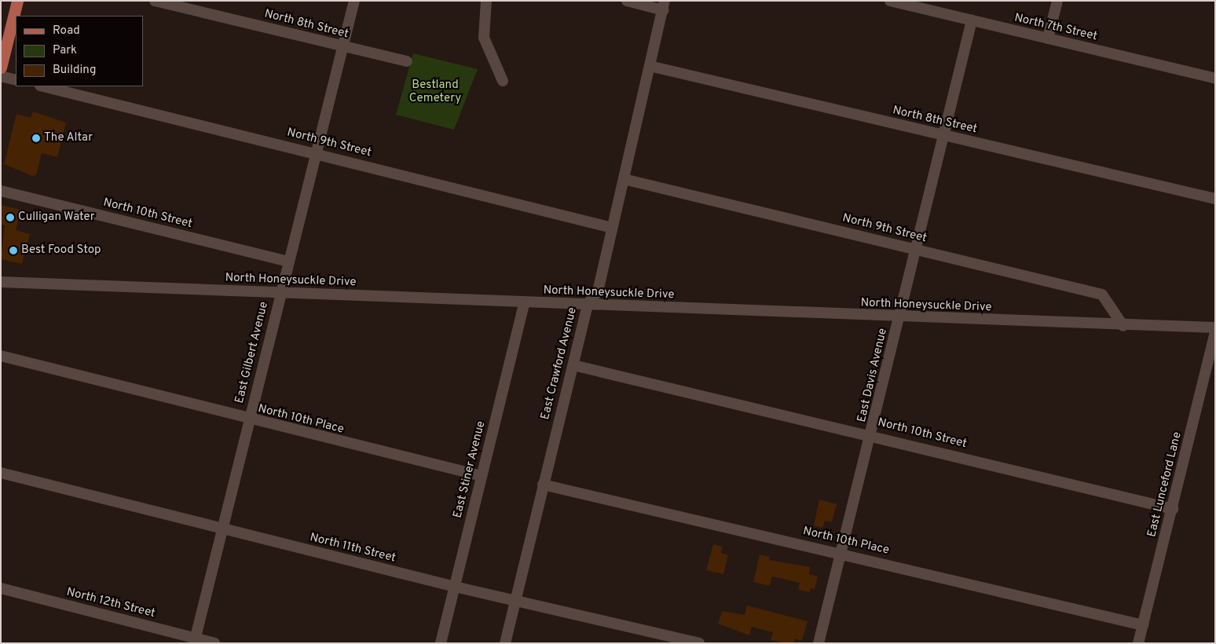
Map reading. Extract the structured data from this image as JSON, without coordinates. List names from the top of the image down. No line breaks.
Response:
{"streets":{"street":["North 8th Street","North 7th Street","North 9th Street","North 10th Street","North Honeysuckle Drive","East Gilbert Avenue","East Crawford Avenue","East Davis Avenue","North 10th Place","East Stiner Avenue","East Lunceford Lane","North 11th Street","North 12th Street"]},"crossings":[["North 8th Street","East Gilbert Avenue"],["North 8th Street","East Crawford Avenue"],["North 8th Street","East Davis Avenue"],["North 7th Street","East Davis Avenue"],["North 9th Street","North Honeysuckle Drive"],["North 9th Street","East Gilbert Avenue"],["North 9th Street","East Crawford Avenue"],["North 9th Street","East Davis Avenue"],["North 10th Street","East Gilbert Avenue"],["North 10th Street","East Crawford Avenue"],["North 10th Street","East Davis Avenue"],["North 10th Street","East Lunceford Lane"],["North Honeysuckle Drive","East Gilbert Avenue"],["North Honeysuckle Drive","East Crawford Avenue"],["North Honeysuckle Drive","East Davis Avenue"],["North Honeysuckle Drive","East Stiner Avenue"],["East Gilbert Avenue","North 10th Place"],["East Gilbert Avenue","North 11th Street"],["East Gilbert Avenue","North 12th Street"],["East Crawford Avenue","North 10th Place"],["East Crawford Avenue","North 11th Street"],["East Davis Avenue","North 10th Place"],["North 10th Place","East Stiner Avenue"],["North 10th Place","East Lunceford Lane"],["East Stiner Avenue","North 11th Street"]],"parks":["Bestland Cemetery"],"places":["The Altar","Culligan Water","Best Food Stop"],"legend":["Road","Park","Building"]}
